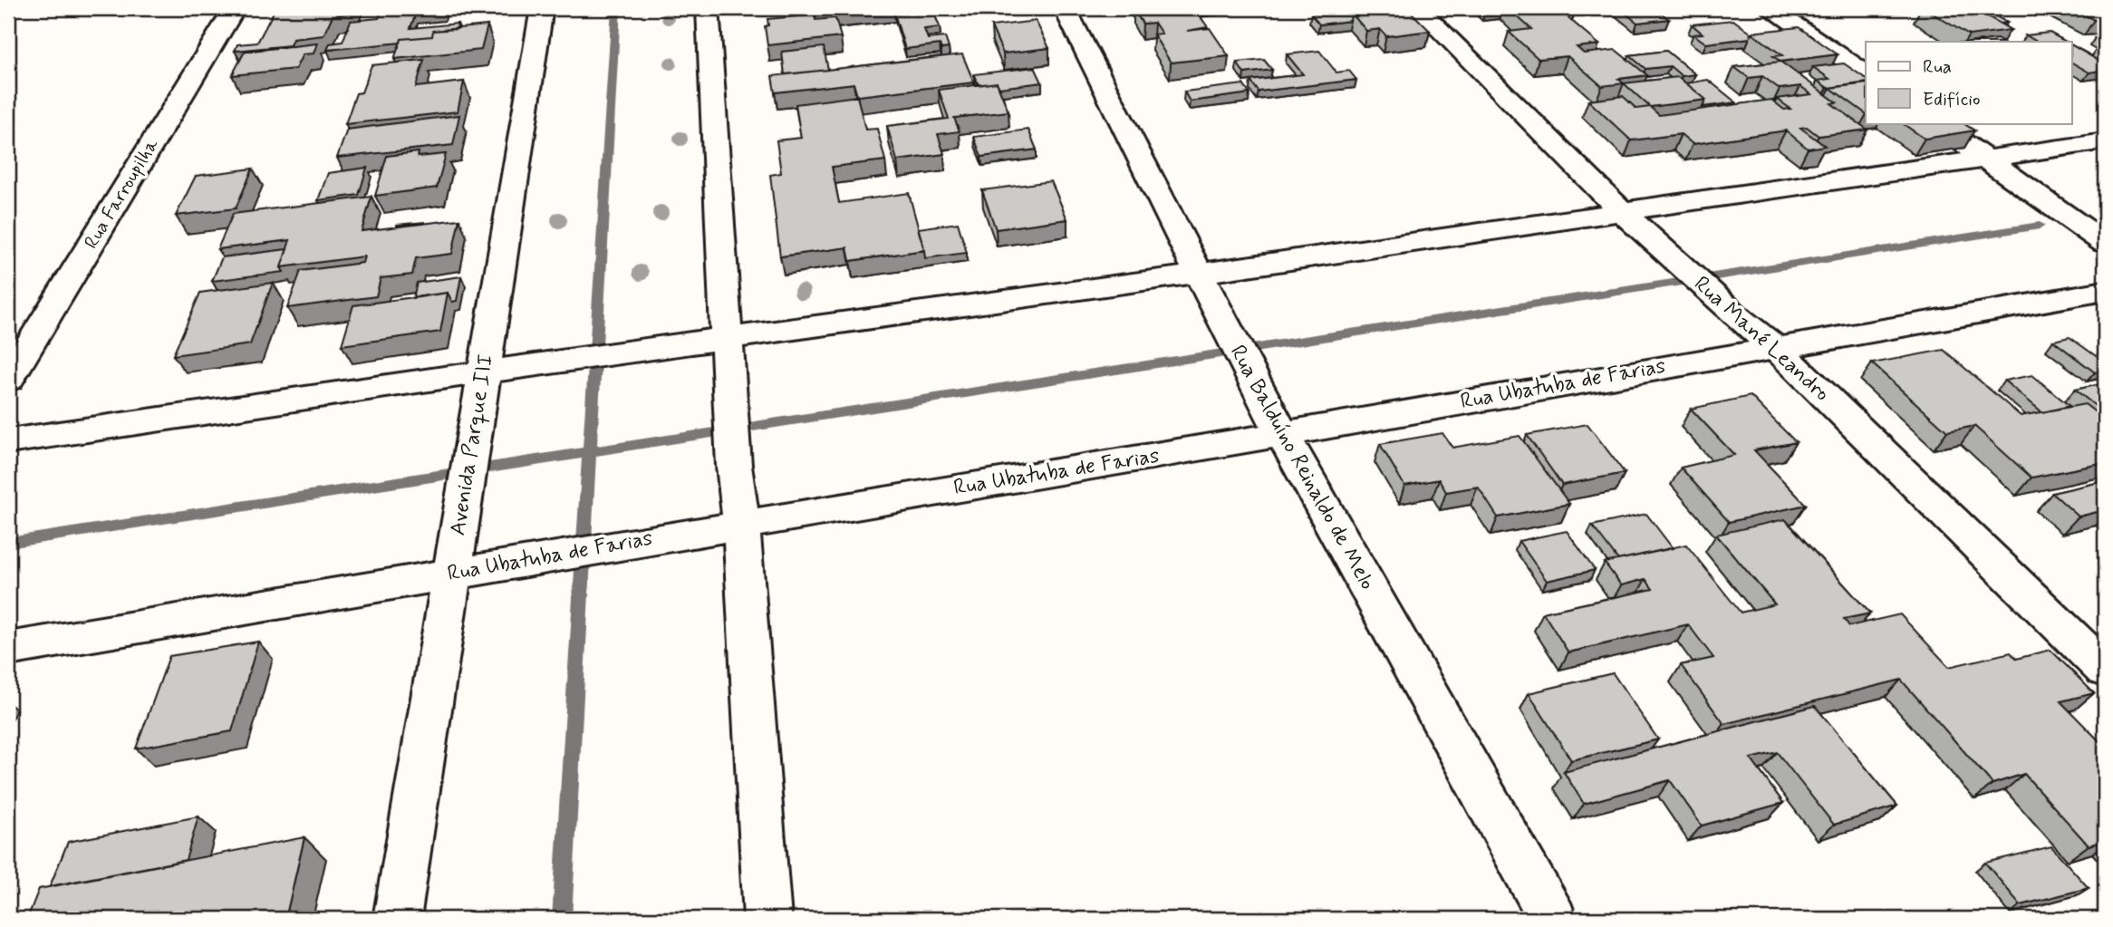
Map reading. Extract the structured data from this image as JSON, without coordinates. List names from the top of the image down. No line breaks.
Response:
{"streets":{"street":["Rua Farroupilha","Rua Mané Leandro","Rua Ubatuba de Farias","Avenida Parque III","Rua Balduíno Reinaldo de Melo"]},"crossings":[["Rua Mané Leandro","Rua Ubatuba de Farias"],["Rua Ubatuba de Farias","Avenida Parque III"],["Rua Ubatuba de Farias","Rua Balduíno Reinaldo de Melo"]],"legend":["Rua","Edifício"]}
